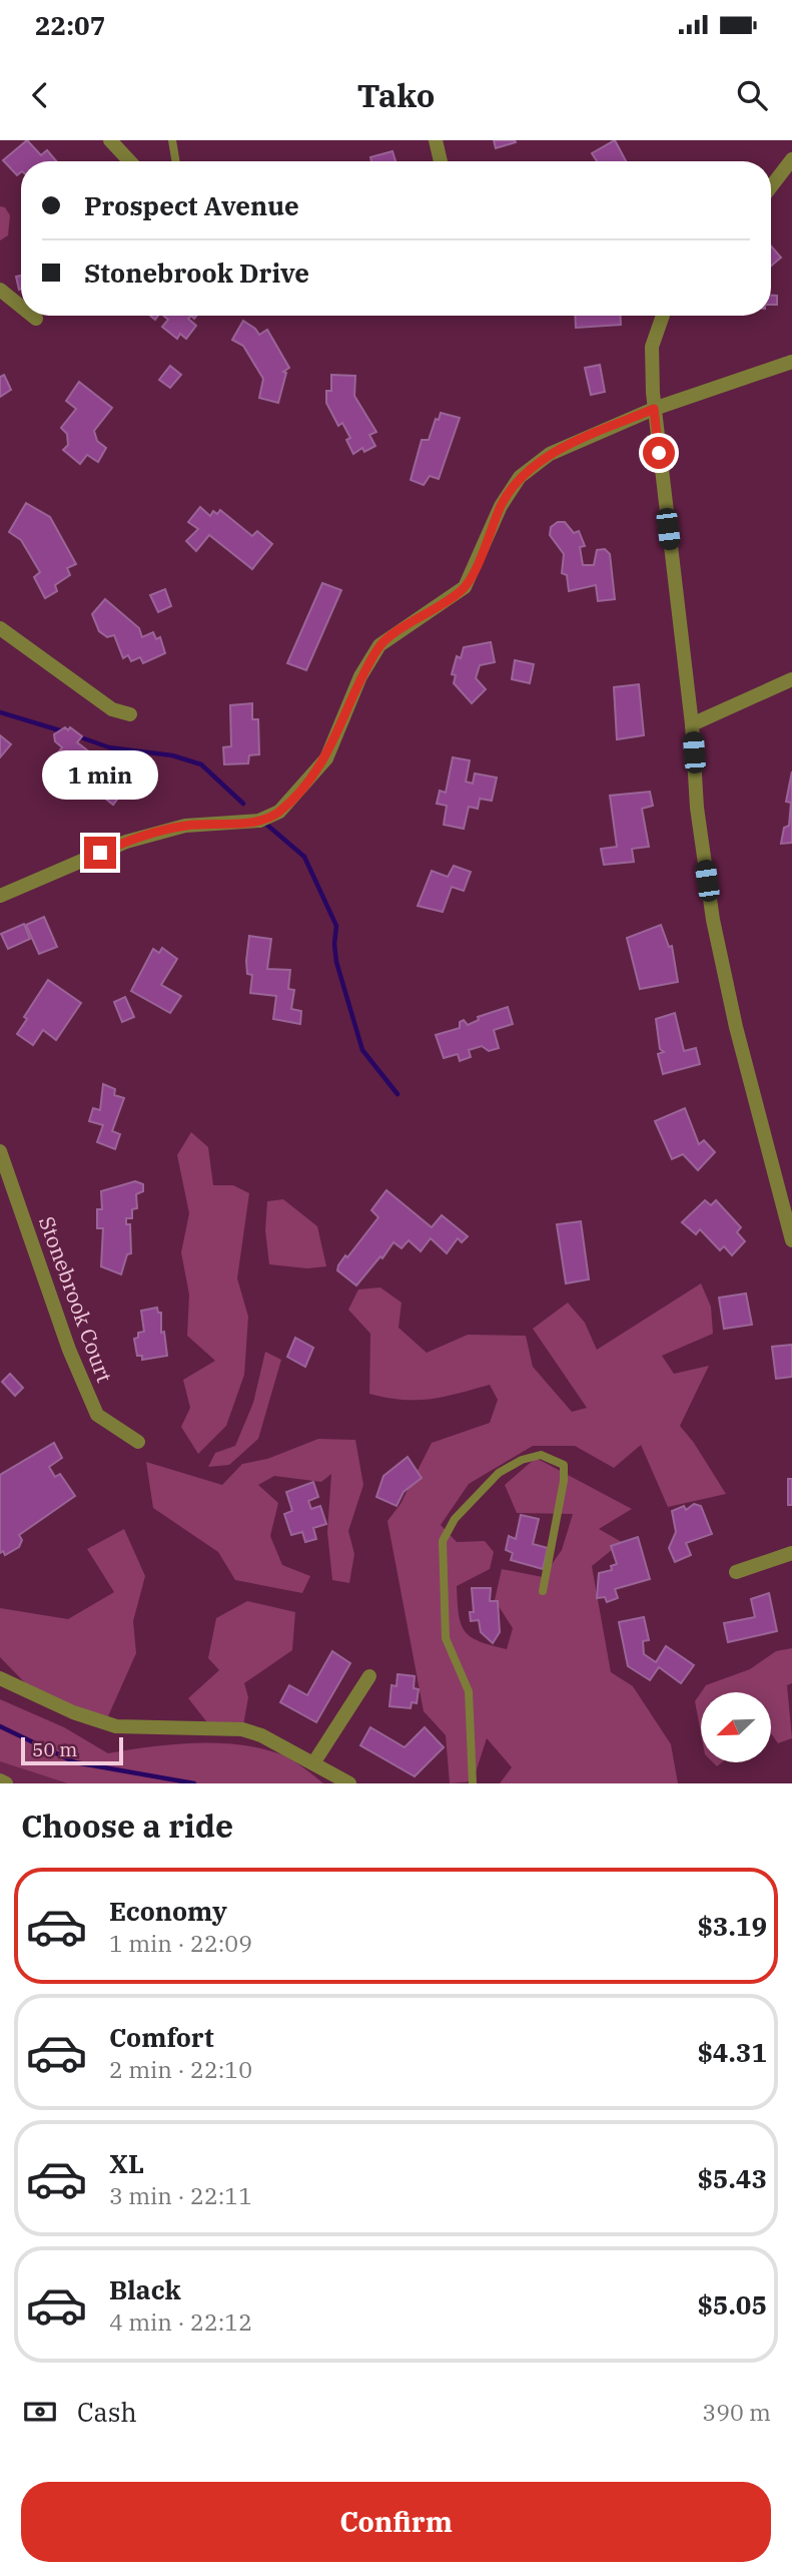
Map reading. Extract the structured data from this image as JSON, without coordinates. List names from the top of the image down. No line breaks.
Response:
{"streets":{"street":["Stonebrook Court"]},"scale_bar":"50 m","north":"bottom left","page":{"status":"22:07","header":"Tako","banner":["Prospect Avenue","Stonebrook Drive"],"bubble":"1 min","scale":"50 m","heading":"Choose a ride","list":[{"name":"Economy","note":"1 min · 22:09","value":"$3.19"},{"name":"Comfort","note":"2 min · 22:10","value":"$4.31"},{"name":"XL","note":"3 min · 22:11","value":"$5.43"},{"name":"Black","note":"4 min · 22:12","value":"$5.05"}],"pay":["Cash","390 m"],"buttons":"Confirm"}}
